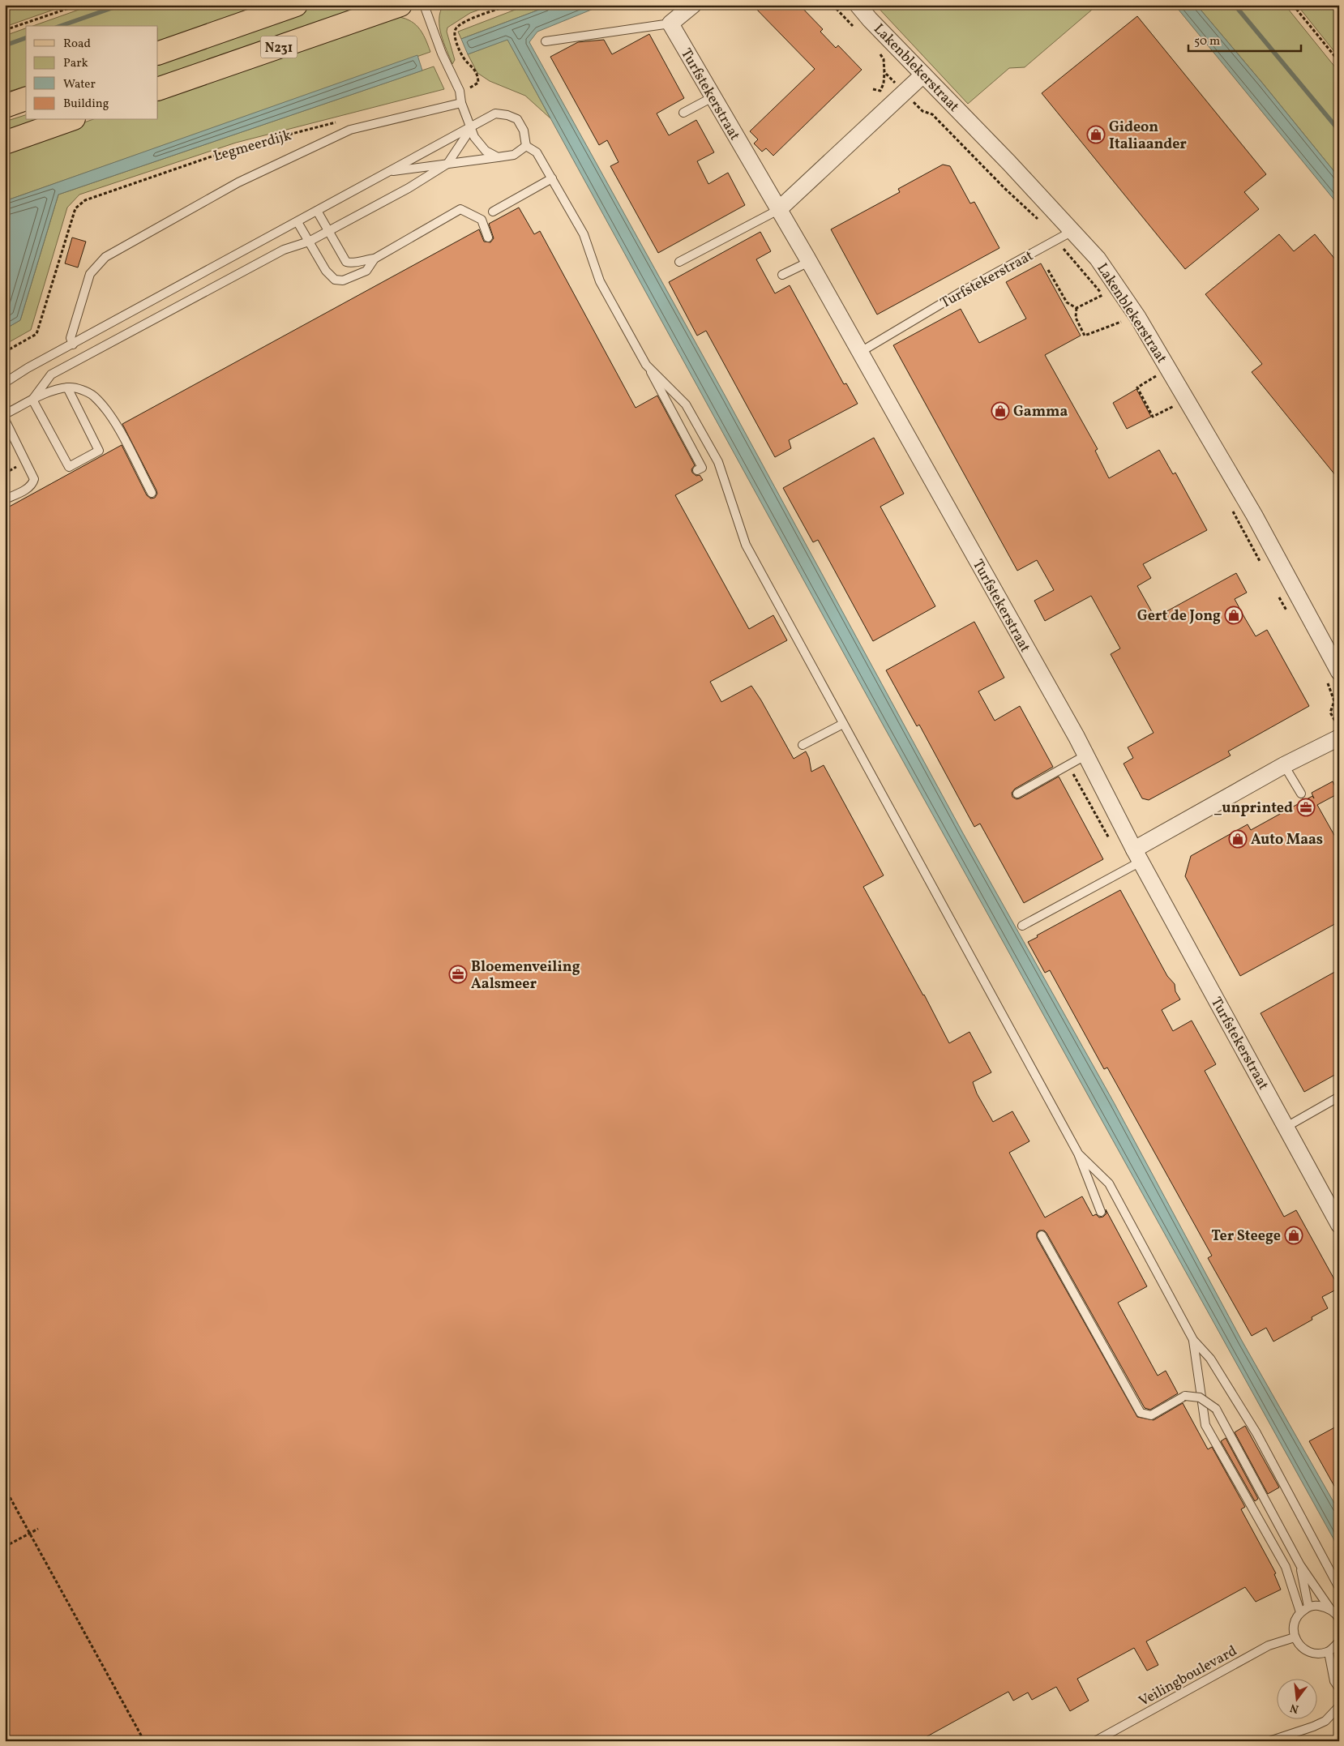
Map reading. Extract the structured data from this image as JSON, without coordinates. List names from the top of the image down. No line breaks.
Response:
{"streets":{"main road":["N231"],"street":["Lakenblekerstraat","Turfstekerstraat"],"lane":["Veilingboulevard"],"path":["Legmeerdijk"]},"crossings":[["Lakenblekerstraat","Turfstekerstraat"]],"places":{"shop":["Gideon Italiaander","Gamma","Gert de Jong","Auto Maas","Ter Steege"],"office":["_unprinted","Bloemenveiling Aalsmeer"]},"legend":["Road","Park","Water","Building"],"scale_bar":"50 m","north":"bottom"}
